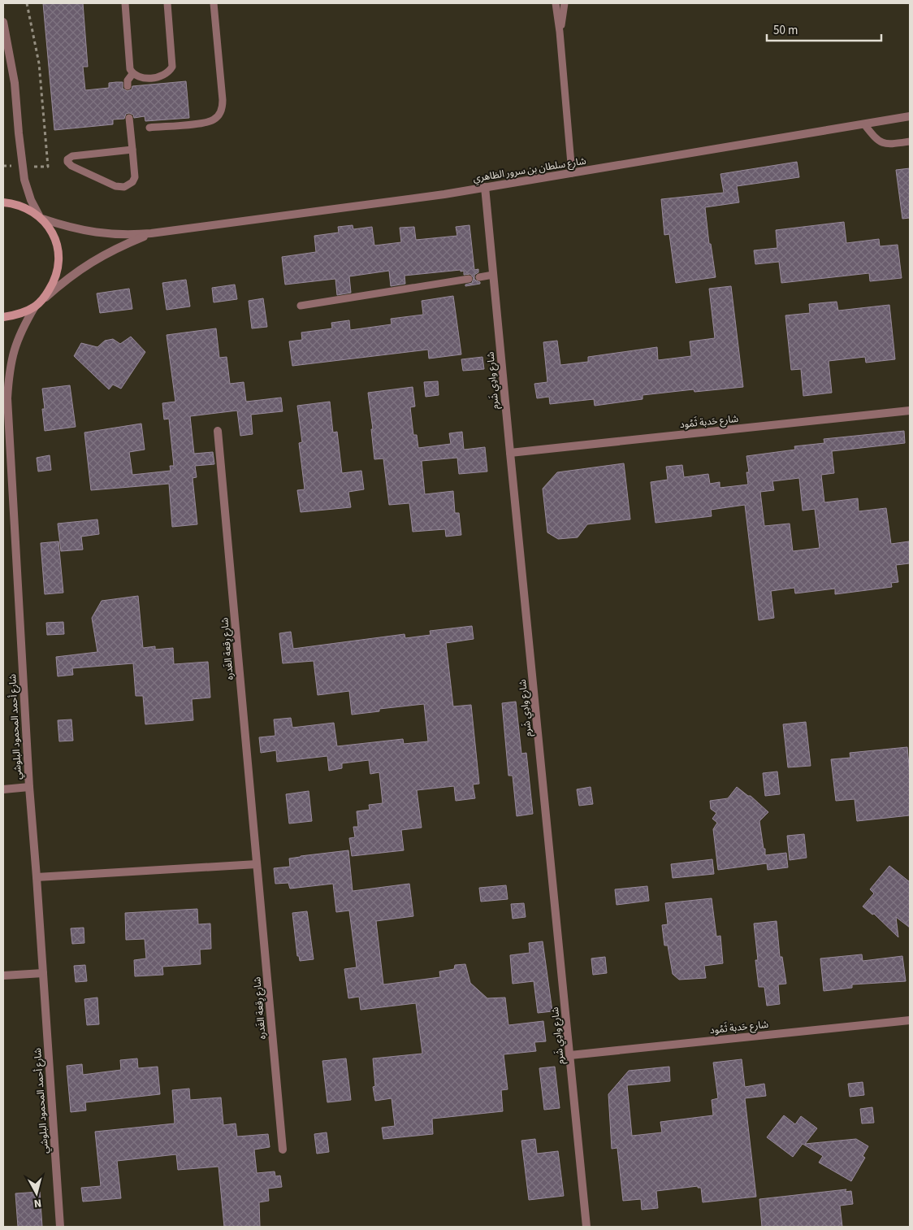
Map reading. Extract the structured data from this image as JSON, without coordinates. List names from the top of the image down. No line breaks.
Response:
{"streets":{"street":["شارع سلطان بن سرور الظاهري","شارع وادِي شَرم","شارع حَدبة ثَمُود","شارع رِقعة الغَدره","شارع أحمد المحمود البلوشي"]},"crossings":[["شارع سلطان بن سرور الظاهري","شارع وادِي شَرم"],["شارع وادِي شَرم","شارع حَدبة ثَمُود"]],"scale_bar":"50 m","north":"bottom"}
